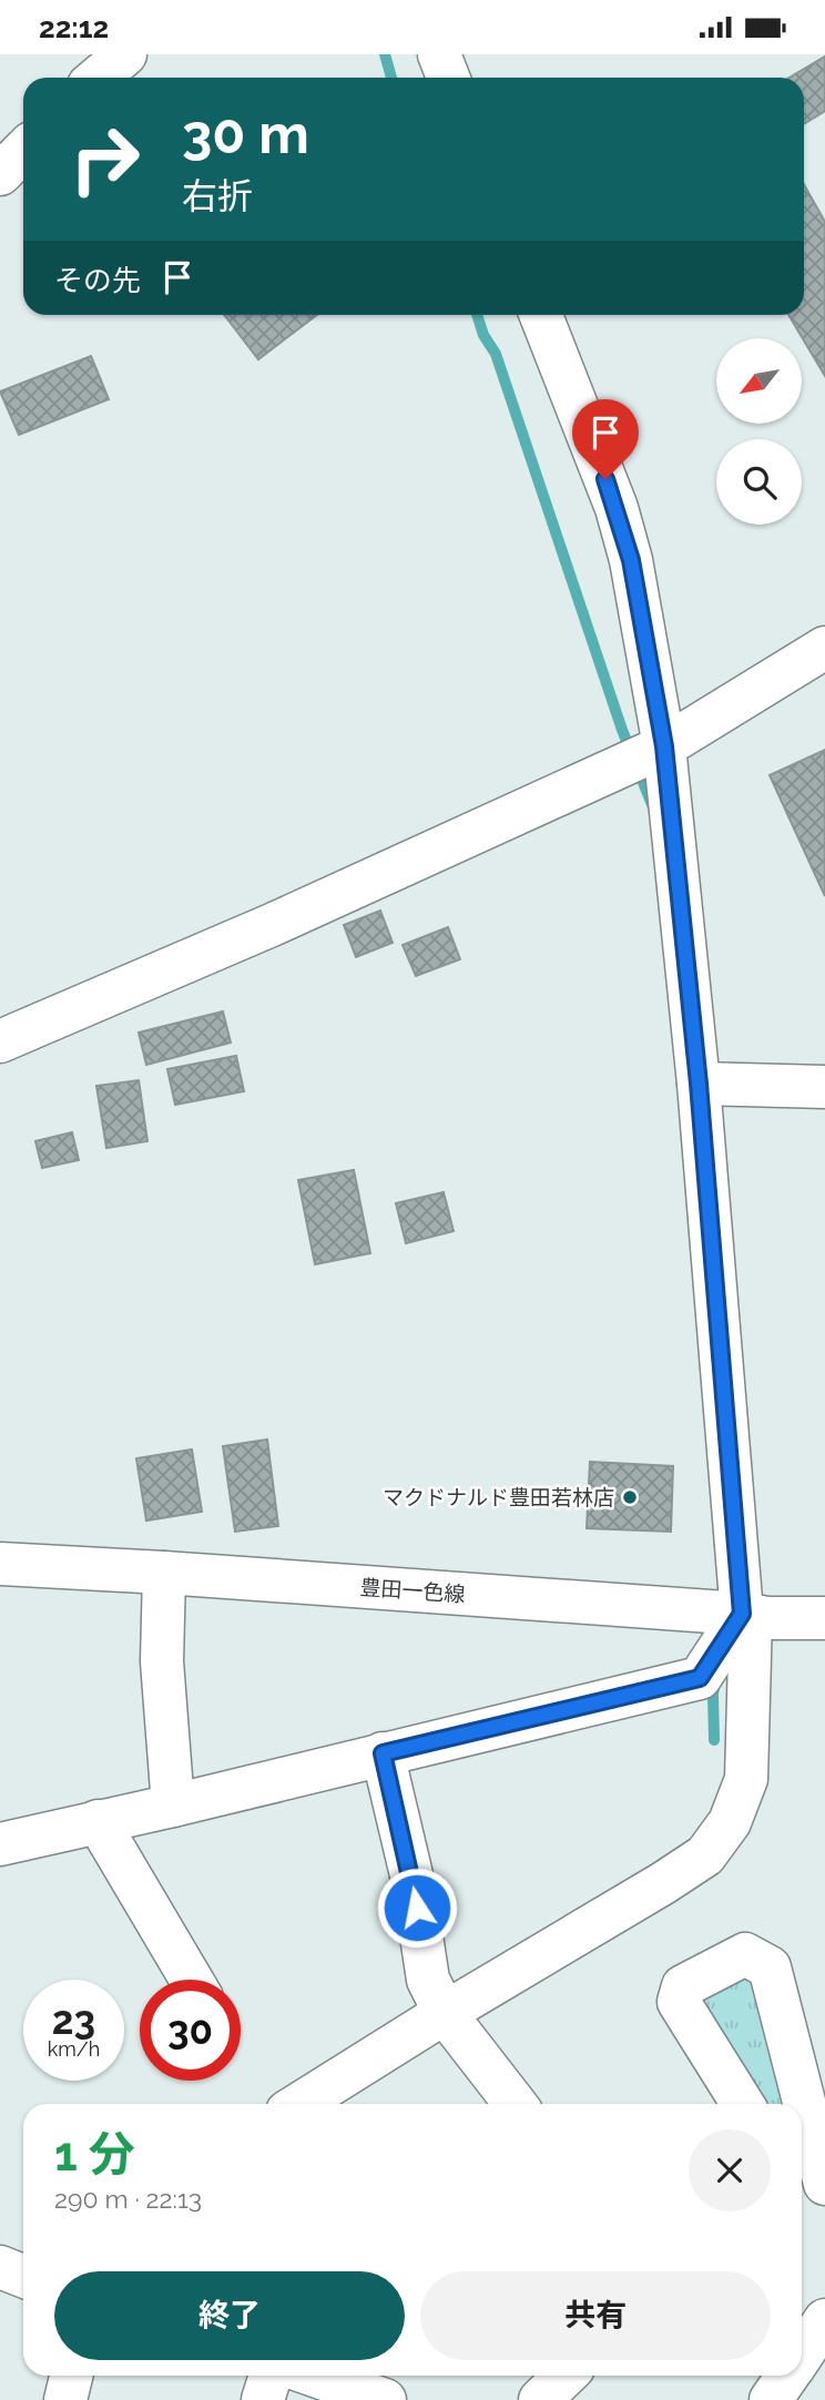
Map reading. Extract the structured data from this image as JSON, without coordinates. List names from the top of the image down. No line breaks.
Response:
{"streets":{"street":["豊田一色線"]},"places":["マクドナルド豊田若林店"],"north":"bottom left","page":{"status":"22:12","turn":["30 m","右折"],"then":"その先","speed":"23 km/h","limit":"30","heading":["1 分","290 m · 22:13"],"buttons":["終了","共有"]}}
